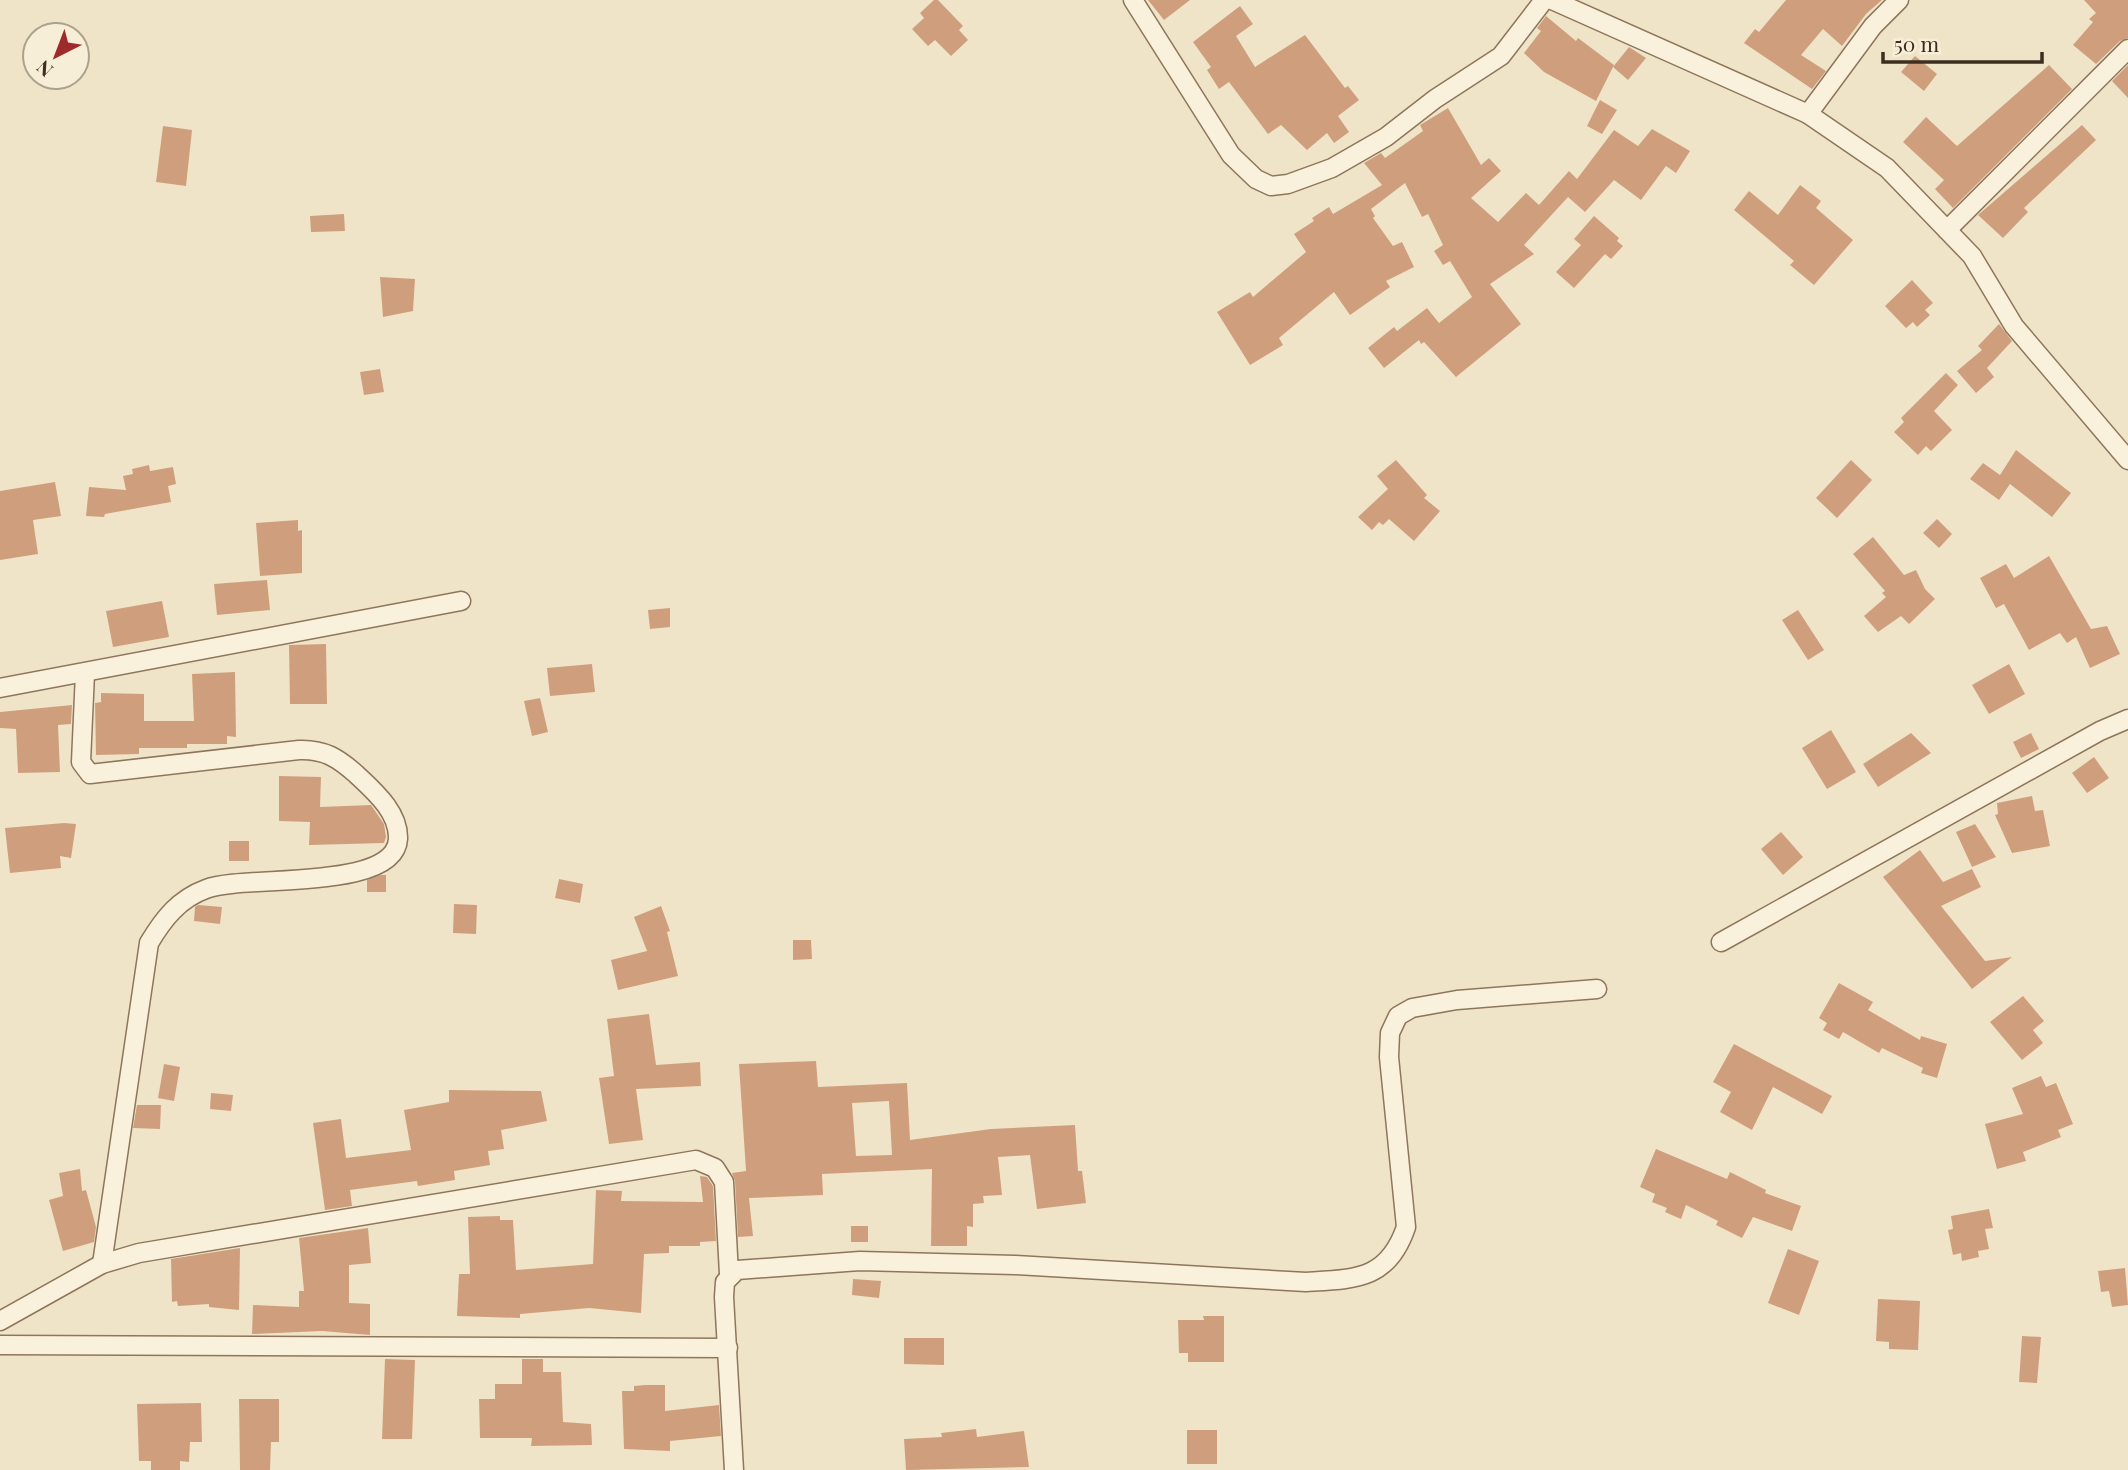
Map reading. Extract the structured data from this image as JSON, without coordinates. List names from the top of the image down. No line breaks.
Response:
{"scale_bar":"50 m","north":"bottom left"}
